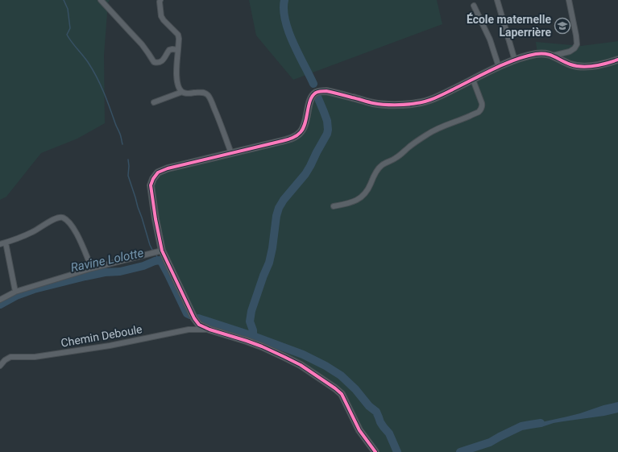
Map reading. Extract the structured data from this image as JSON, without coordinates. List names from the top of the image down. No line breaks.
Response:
{"streets":{"street":["Chemin Deboule"]},"water":["Ravine Lolotte"],"places":{"school or university":["École maternelle Laperrière"]}}
